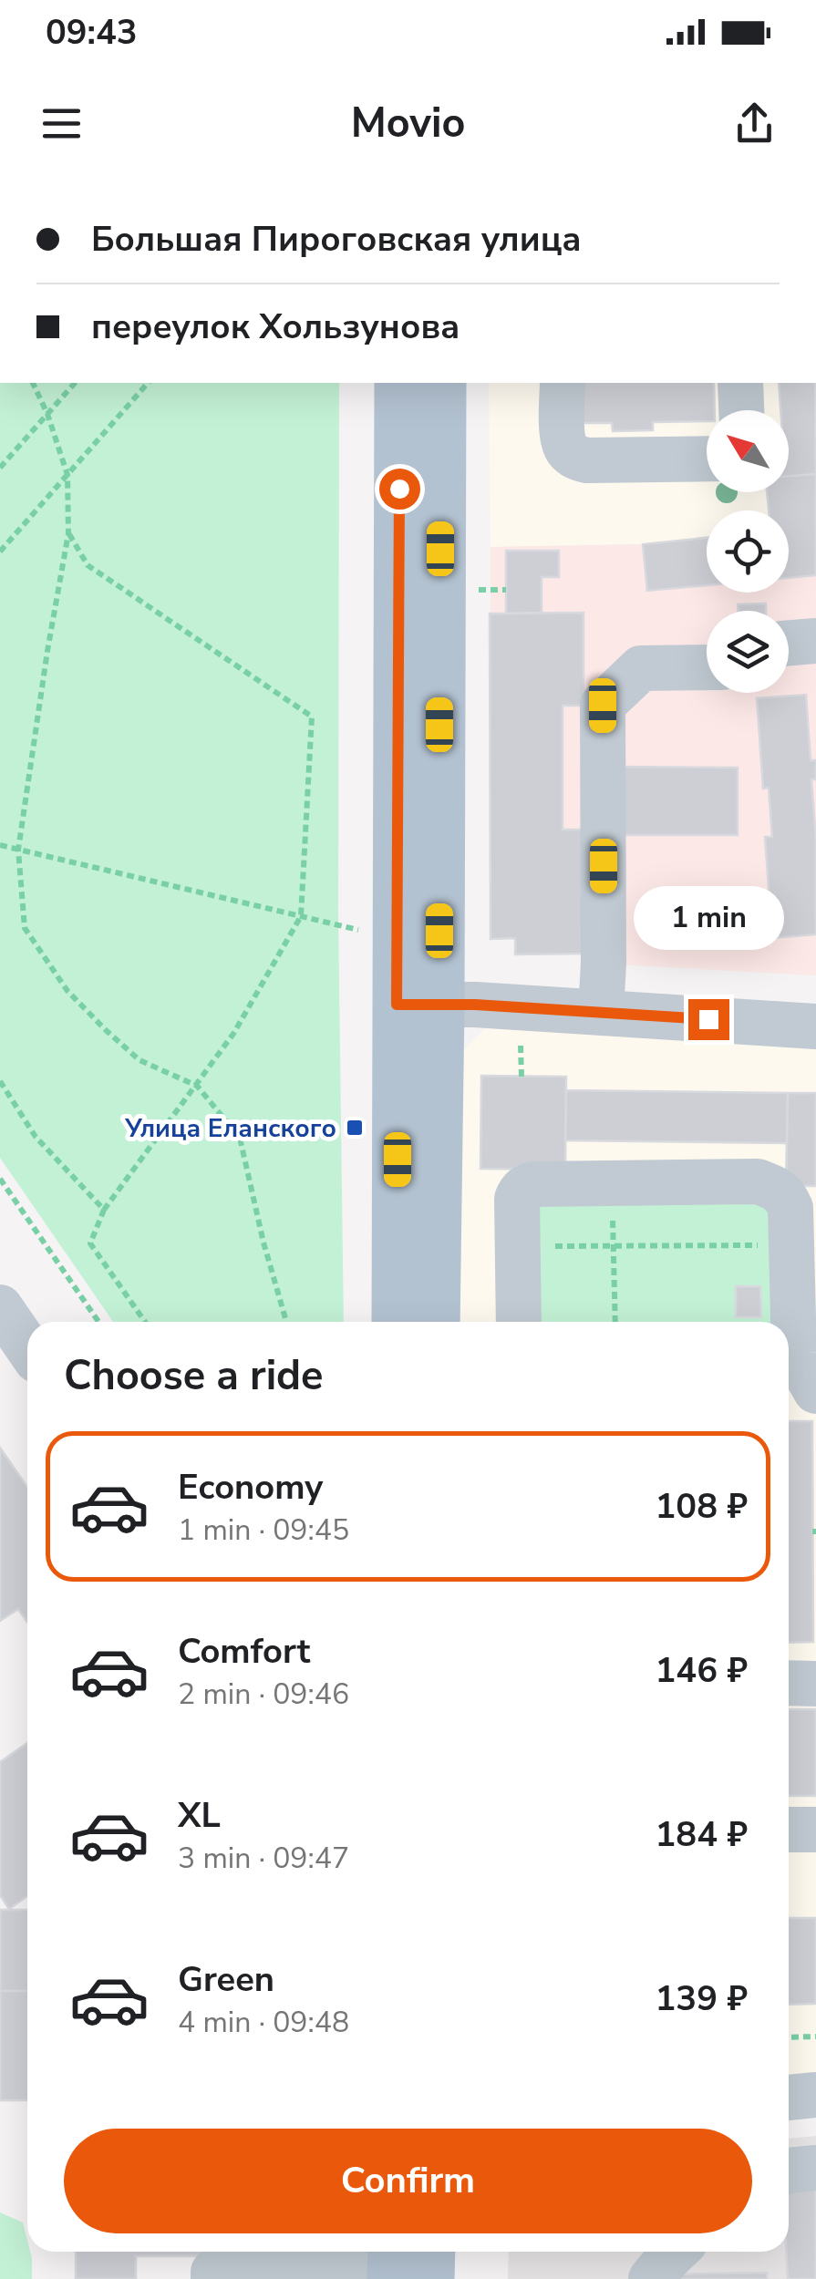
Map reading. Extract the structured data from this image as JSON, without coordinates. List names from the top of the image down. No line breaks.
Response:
{"places":{"transit":["Улица Еланского"]},"north":"top left","page":{"status":"09:43","header":"Movio","banner":["Большая Пироговская улица","переулок Хользунова"],"bubble":"1 min","heading":"Choose a ride","list":[{"name":"Economy","note":"1 min · 09:45","value":"108 ₽"},{"name":"Comfort","note":"2 min · 09:46","value":"146 ₽"},{"name":"XL","note":"3 min · 09:47","value":"184 ₽"},{"name":"Green","note":"4 min · 09:48","value":"139 ₽"}],"buttons":"Confirm"}}
